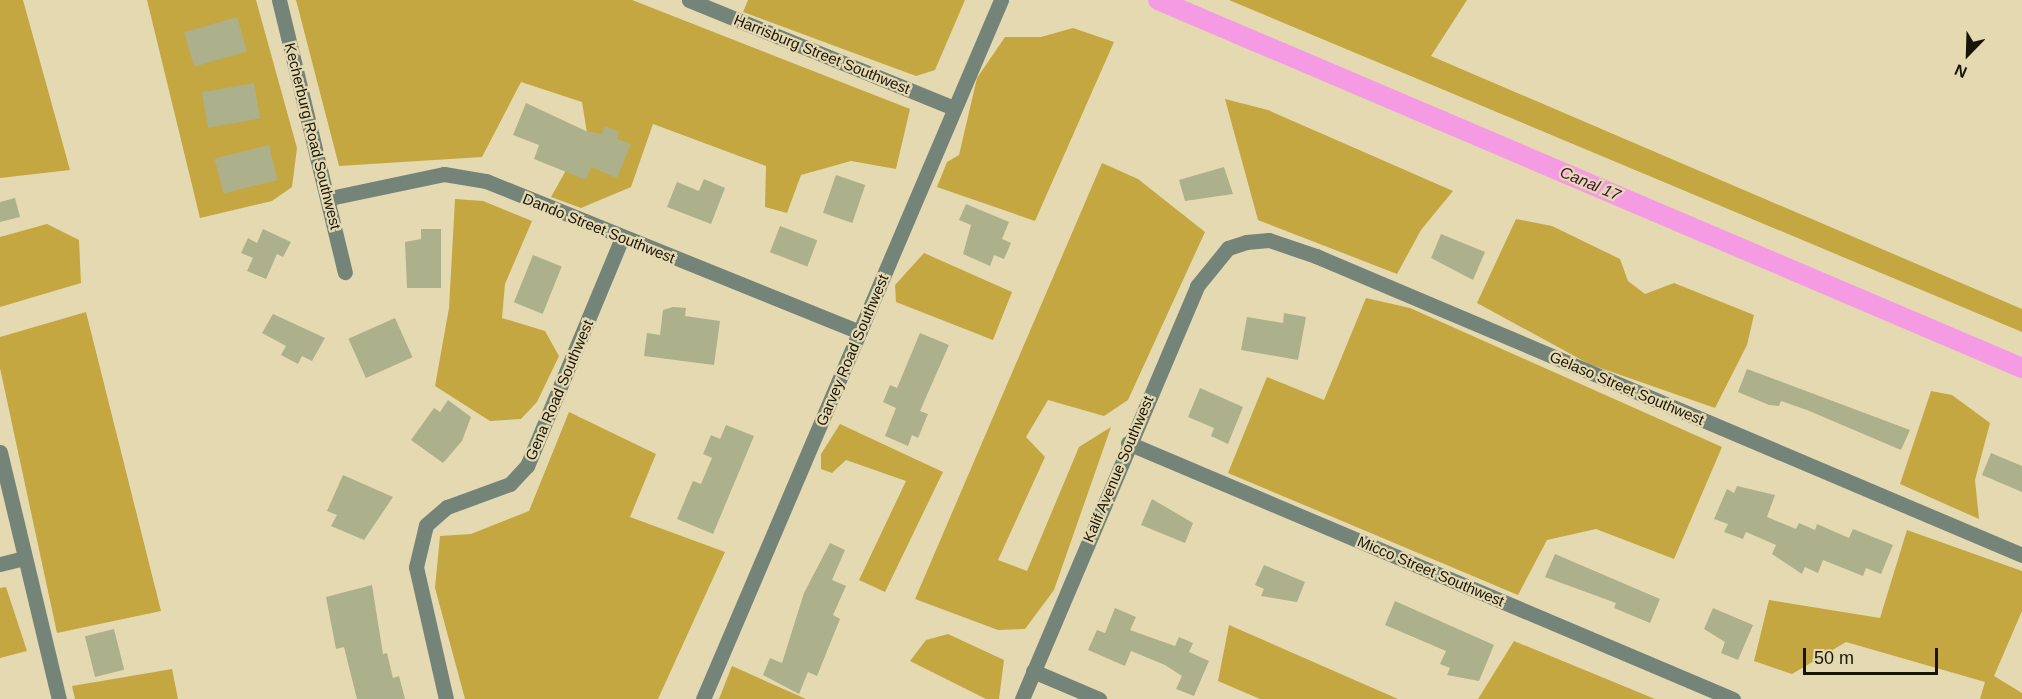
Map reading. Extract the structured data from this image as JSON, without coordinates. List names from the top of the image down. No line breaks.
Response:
{"streets":{"street":["Harrisburg Street Southwest","Kecherburg Road Southwest","Dando Street Southwest","Garvey Road Southwest","Gelaso Street Southwest","Gena Road Southwest","Kalif Avenue Southwest","Micco Street Southwest"]},"crossings":[["Harrisburg Street Southwest","Garvey Road Southwest"],["Kecherburg Road Southwest","Dando Street Southwest"],["Dando Street Southwest","Garvey Road Southwest"],["Dando Street Southwest","Gena Road Southwest"],["Gelaso Street Southwest","Kalif Avenue Southwest"],["Kalif Avenue Southwest","Micco Street Southwest"]],"water":["Canal 17"],"scale_bar":"50 m","north":"bottom left"}
